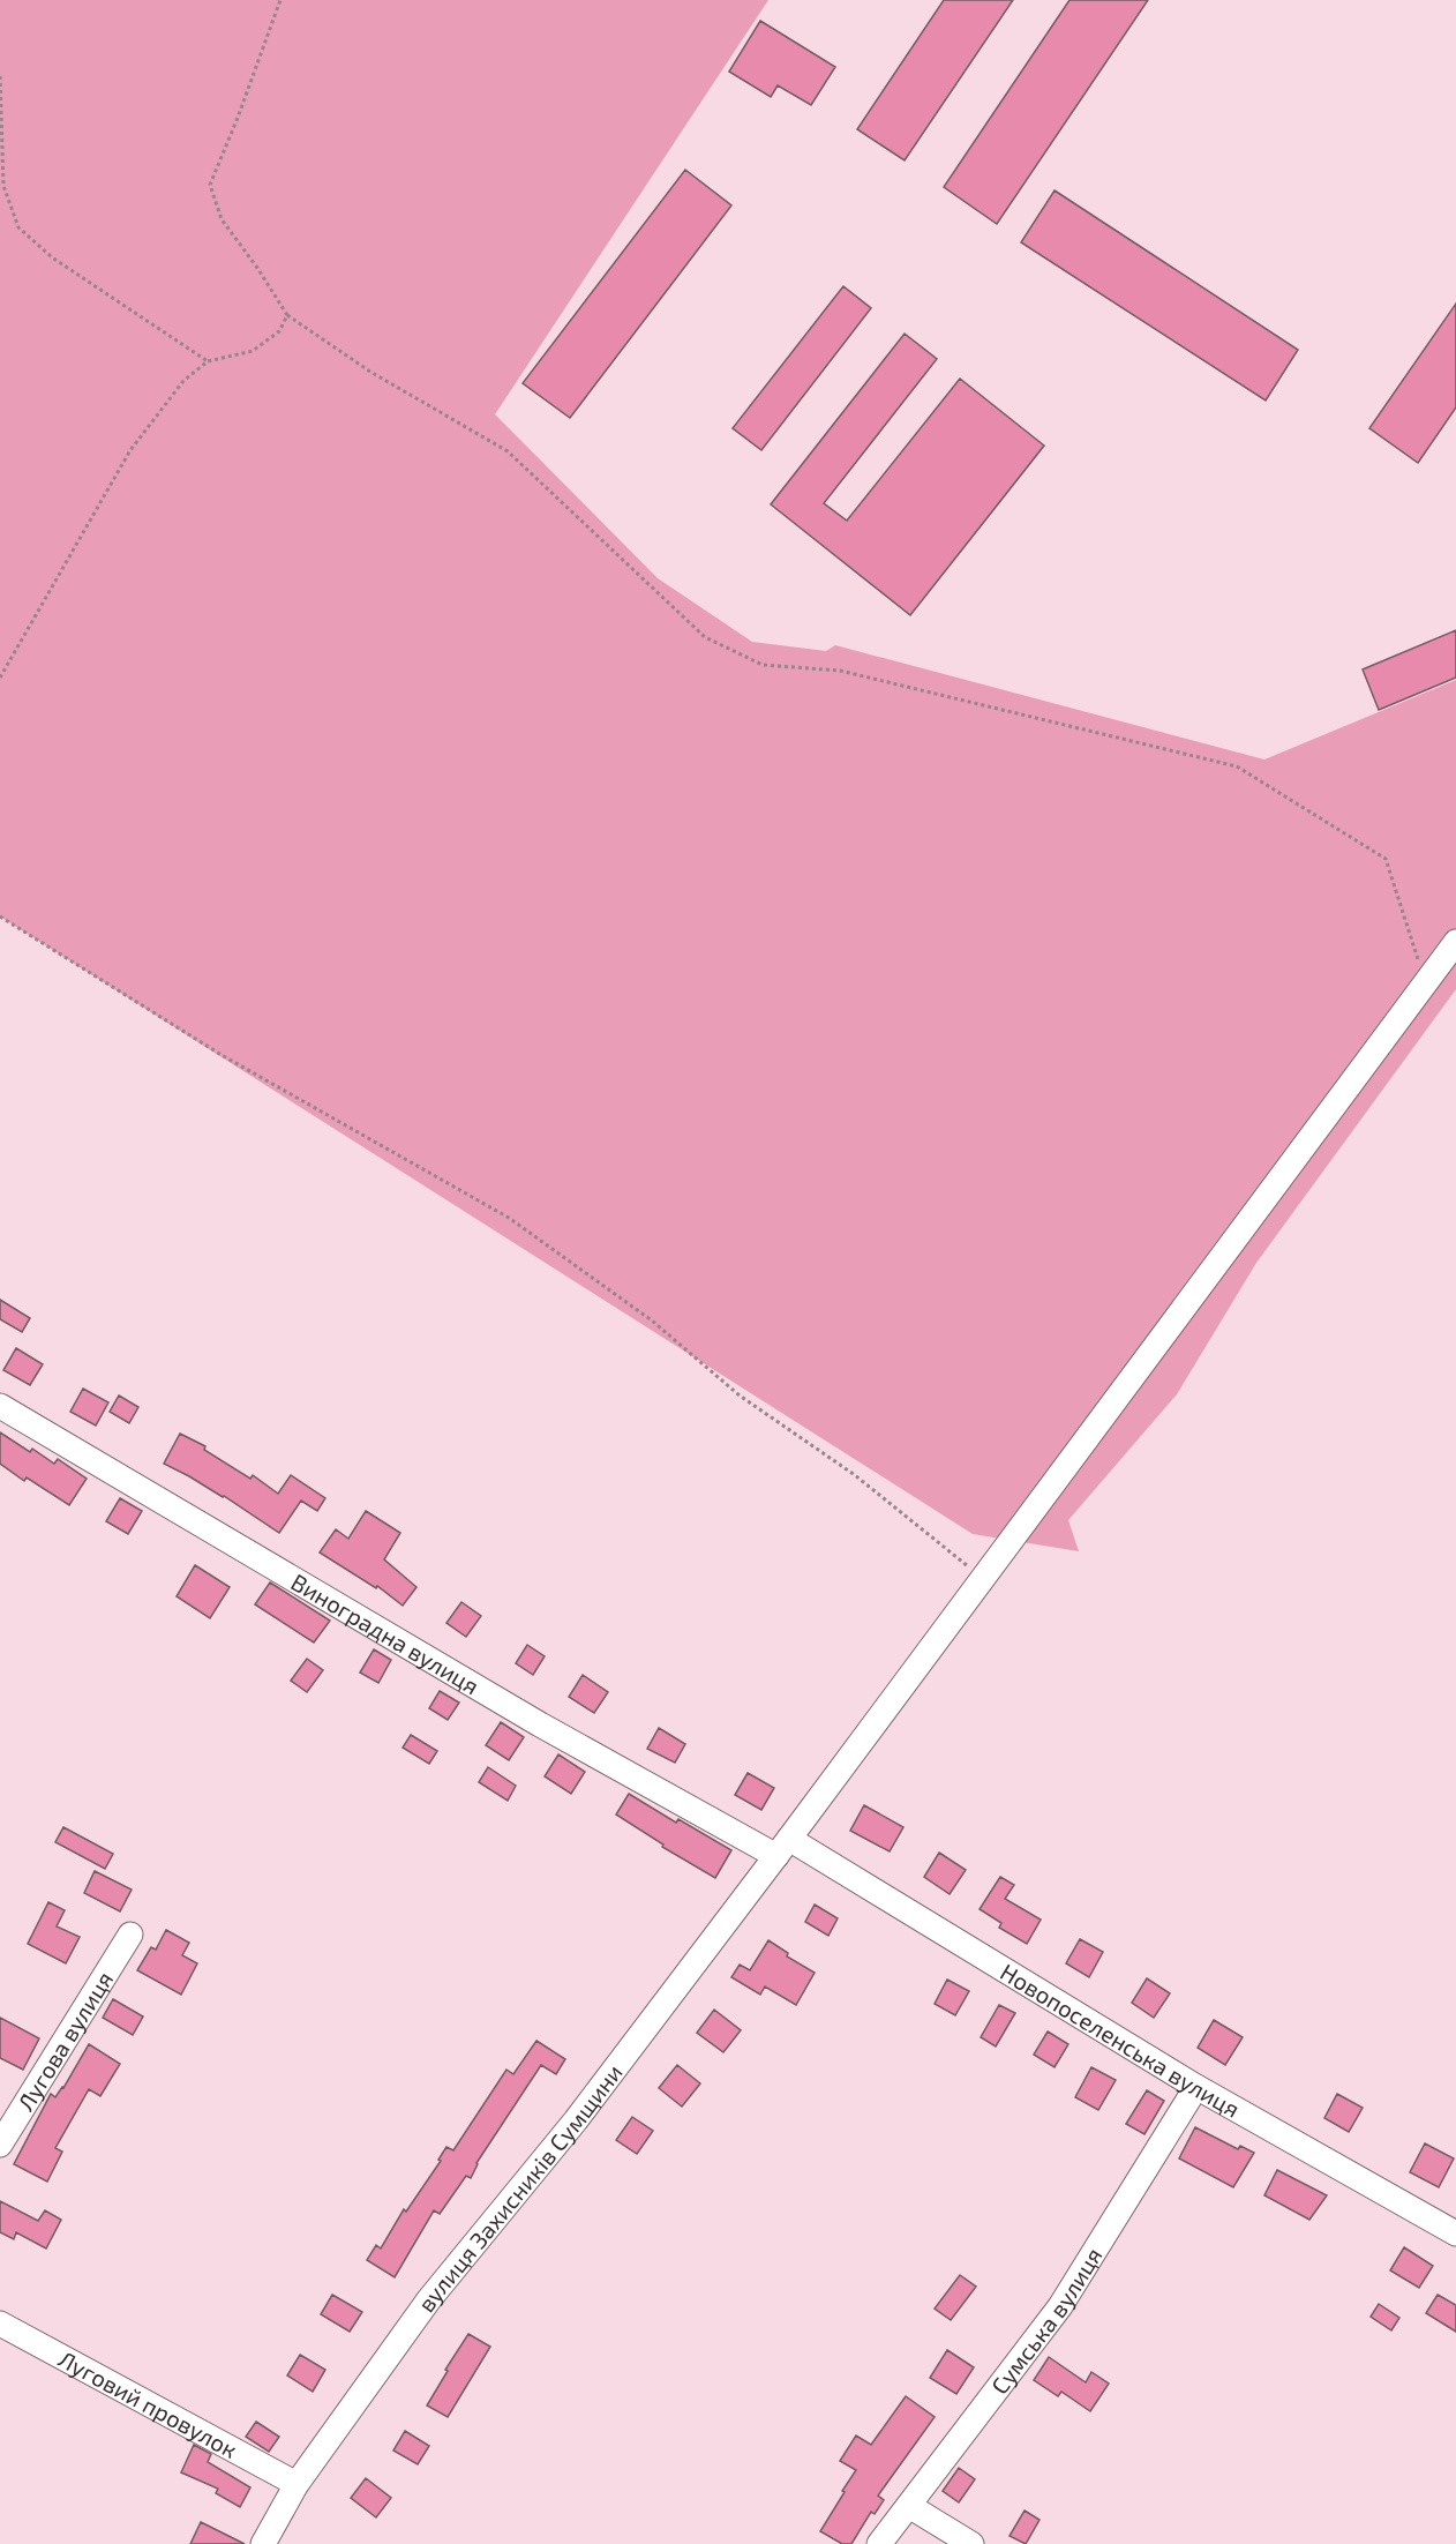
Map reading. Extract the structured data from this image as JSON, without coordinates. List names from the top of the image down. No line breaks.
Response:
{"streets":{"street":["Виноградна вулиця","Лугова вулиця","Новопоселенська вулиця","вулиця Захисників Сумщини","Сумська вулиця","Луговий провулок"]},"crossings":[["Виноградна вулиця","Новопоселенська вулиця"],["Виноградна вулиця","вулиця Захисників Сумщини"],["Новопоселенська вулиця","вулиця Захисників Сумщини"],["Новопоселенська вулиця","Сумська вулиця"],["вулиця Захисників Сумщини","Луговий провулок"]]}
